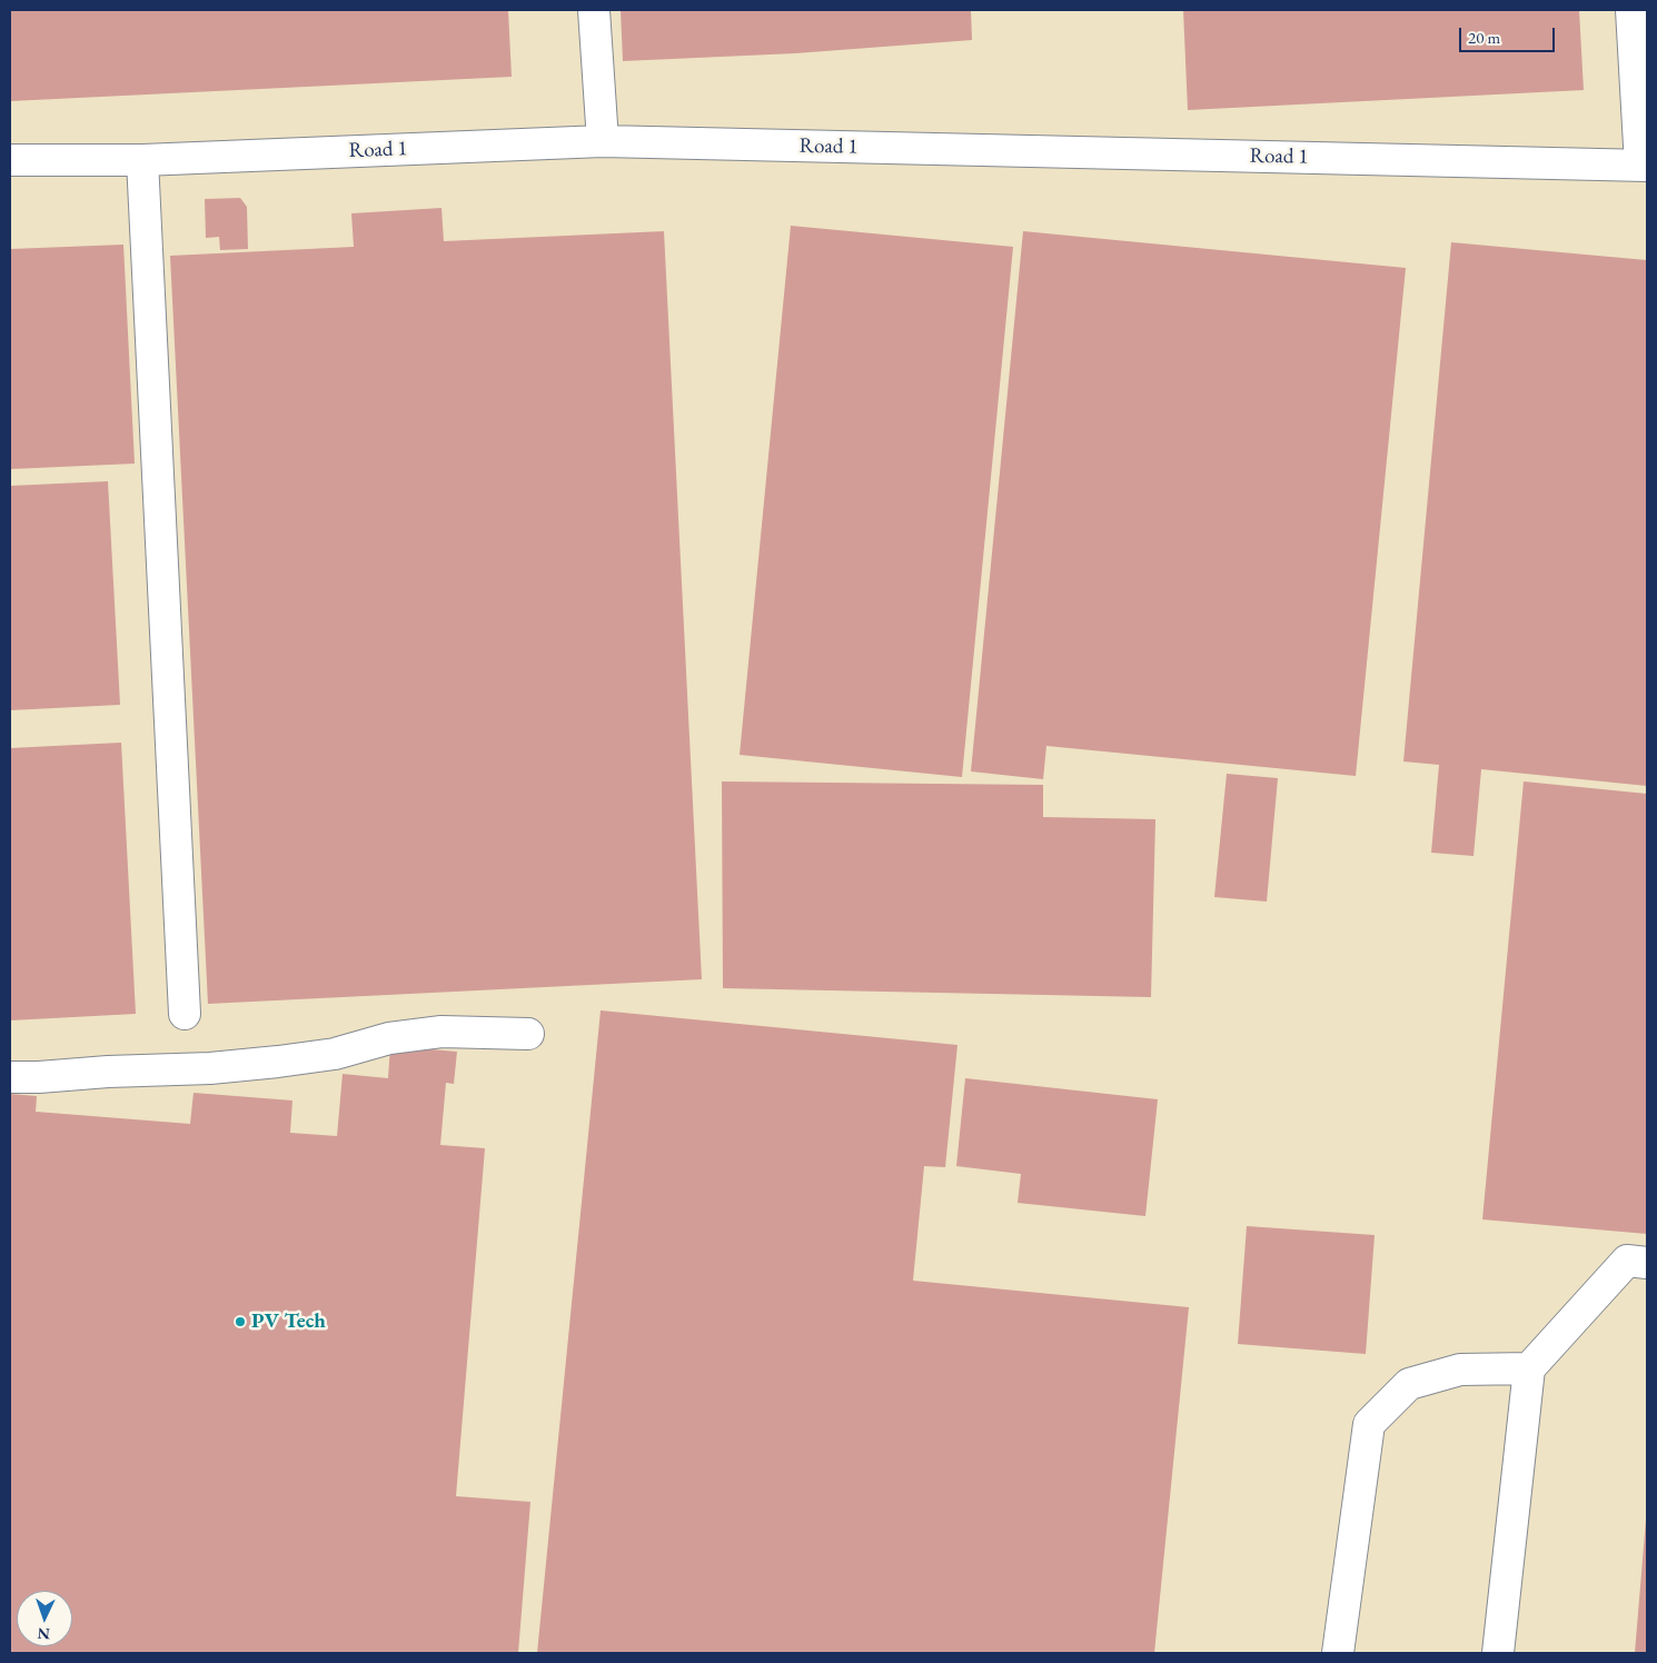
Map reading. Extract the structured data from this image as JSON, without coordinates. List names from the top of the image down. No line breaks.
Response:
{"streets":{"street":["Road 1"]},"places":["PV Tech"],"scale_bar":"20 m","north":"bottom"}
